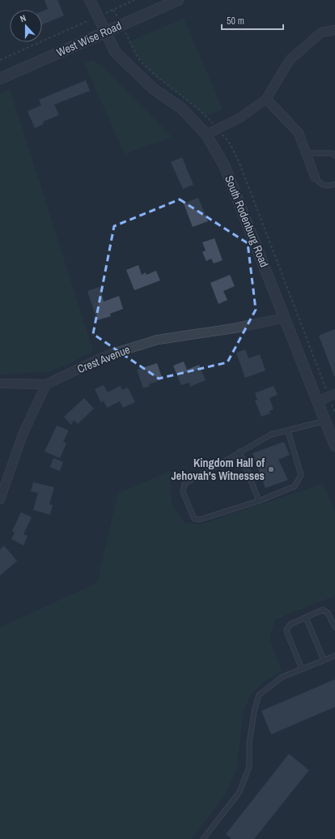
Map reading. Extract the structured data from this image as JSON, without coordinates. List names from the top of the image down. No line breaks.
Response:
{"streets":{"street":["West Wise Road","South Rodenburg Road","Crest Avenue"]},"crossings":[["West Wise Road","South Rodenburg Road"],["South Rodenburg Road","Crest Avenue"]],"places":["Kingdom Hall of Jehovah's Witnesses"],"scale_bar":"50 m","north":"top"}
